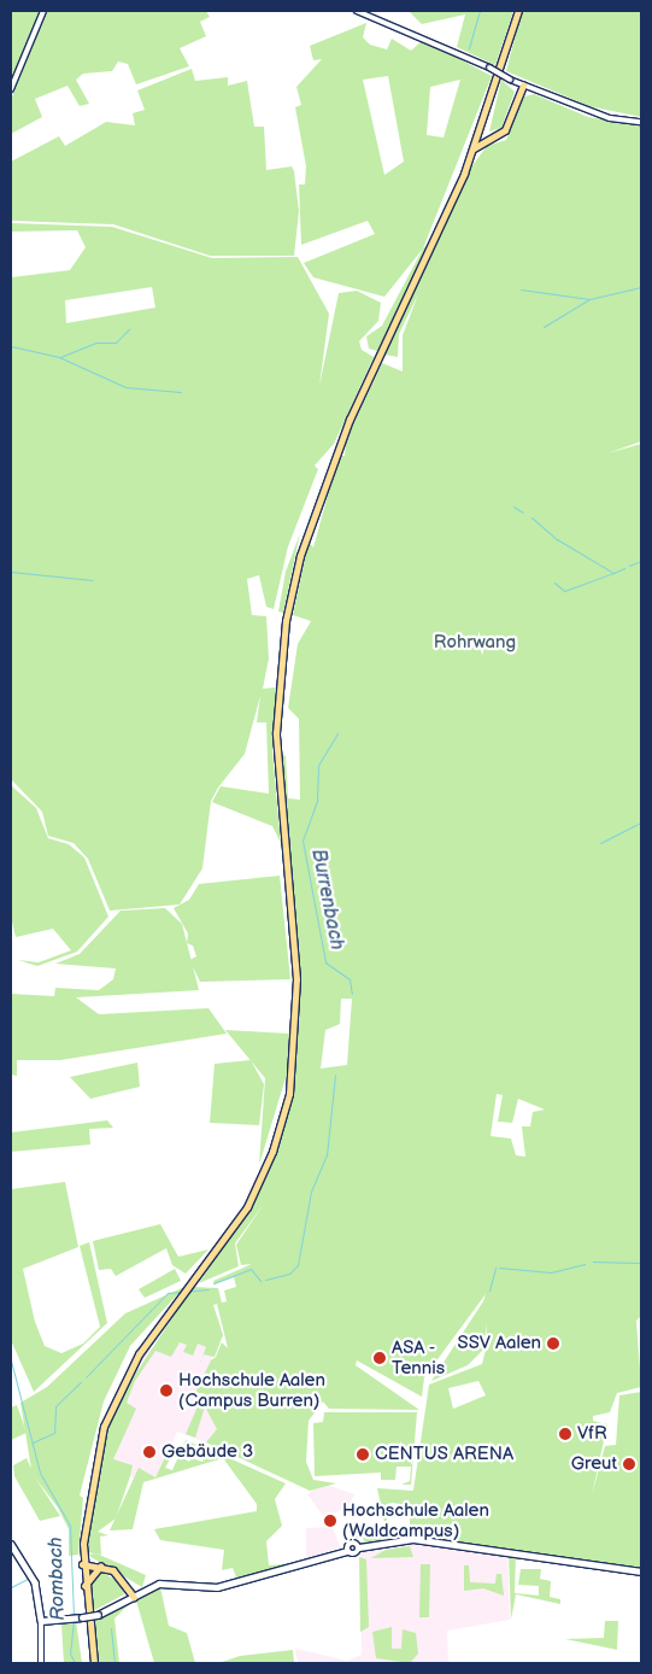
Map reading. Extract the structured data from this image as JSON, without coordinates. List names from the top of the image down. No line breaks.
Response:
{"water":["Burrenbach","Rombach"],"parks":["Rohrwang"],"places":["SSV Aalen","ASA - Tennis","Hochschule Aalen (Campus Burren)","VfR","Gebäude 3","CENTUS ARENA","Greut","Hochschule Aalen (Waldcampus)"]}
